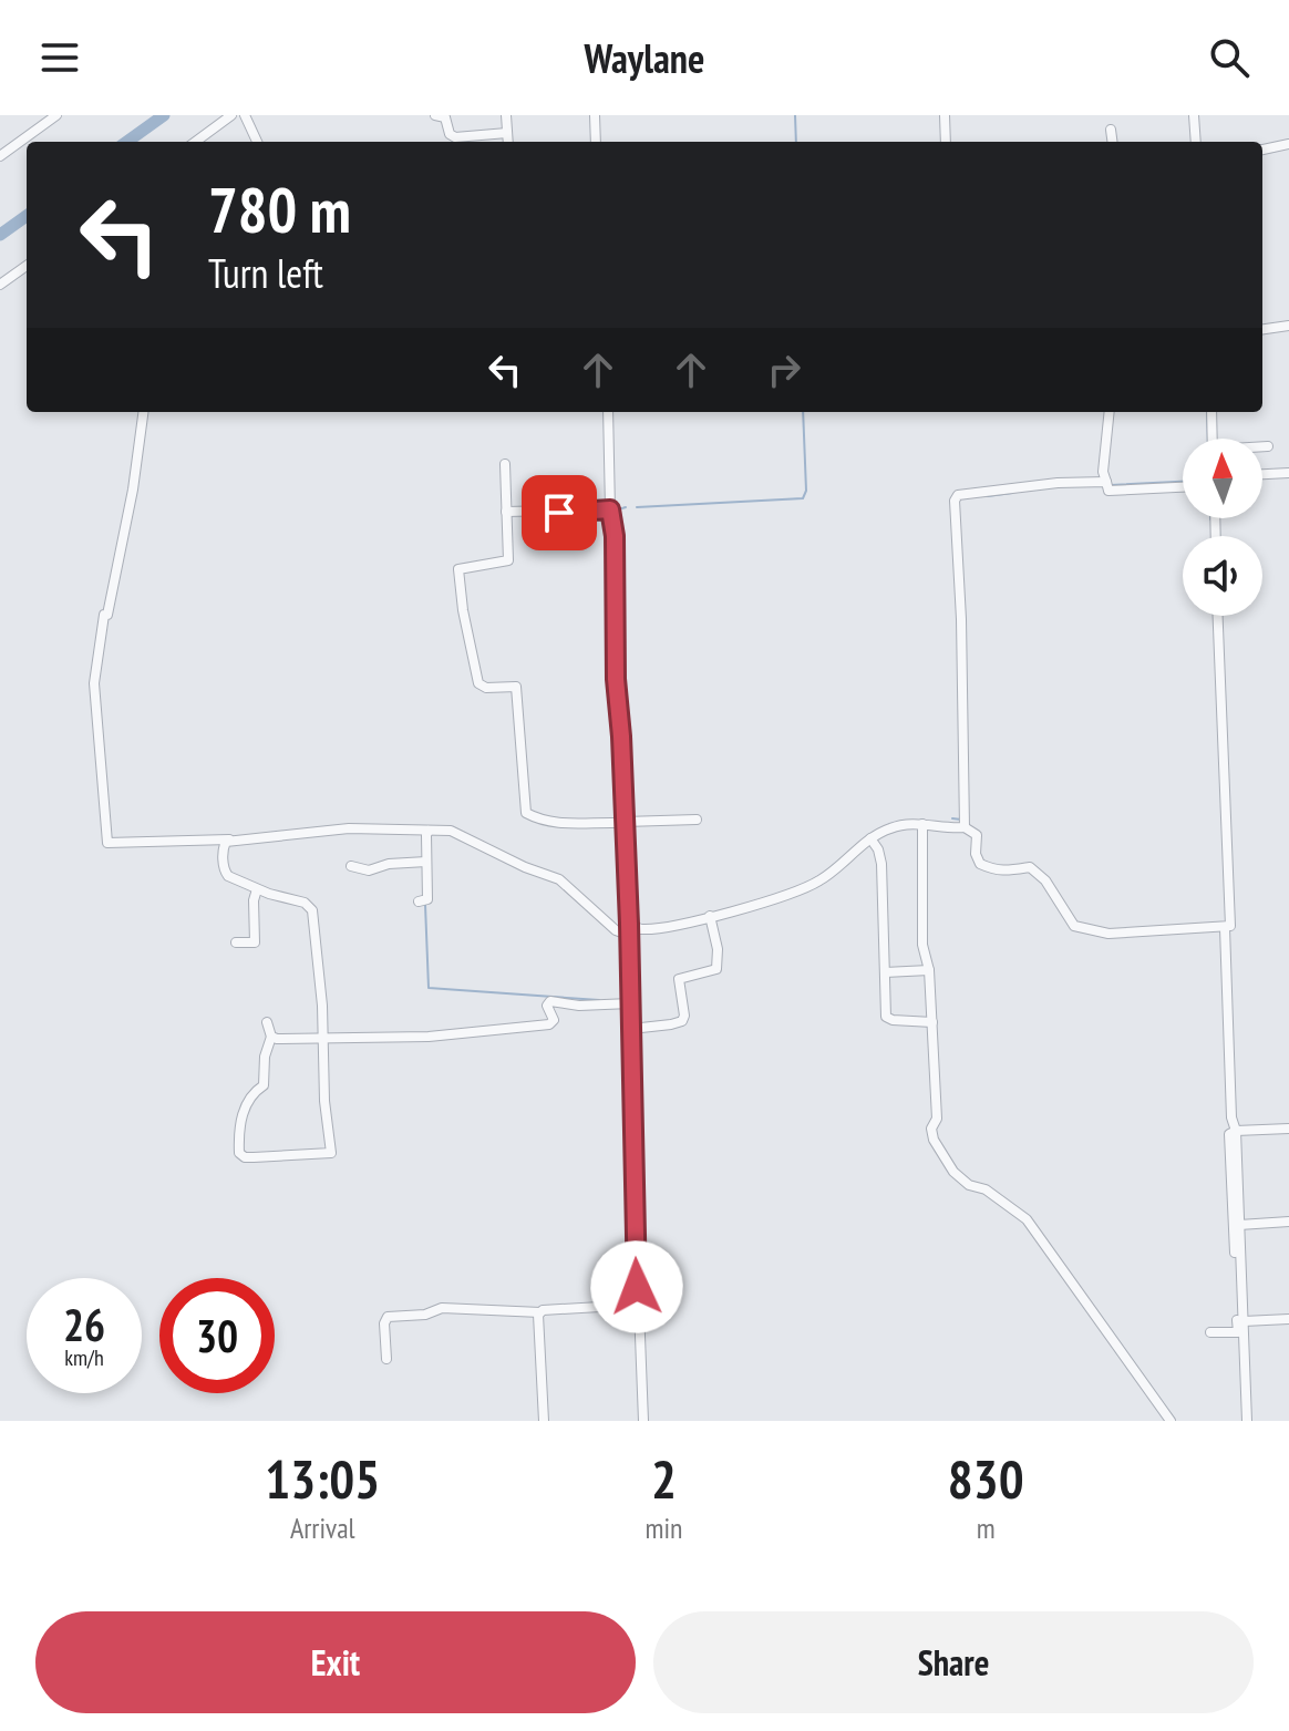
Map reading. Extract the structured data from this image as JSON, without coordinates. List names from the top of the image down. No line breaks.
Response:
{"north":"top","page":{"header":"Waylane","turn":["780 m","Turn left"],"speed":"26 km/h","limit":"30","eta":["13:05","Arrival","2","min","830","m"],"buttons":["Exit","Share"]}}
